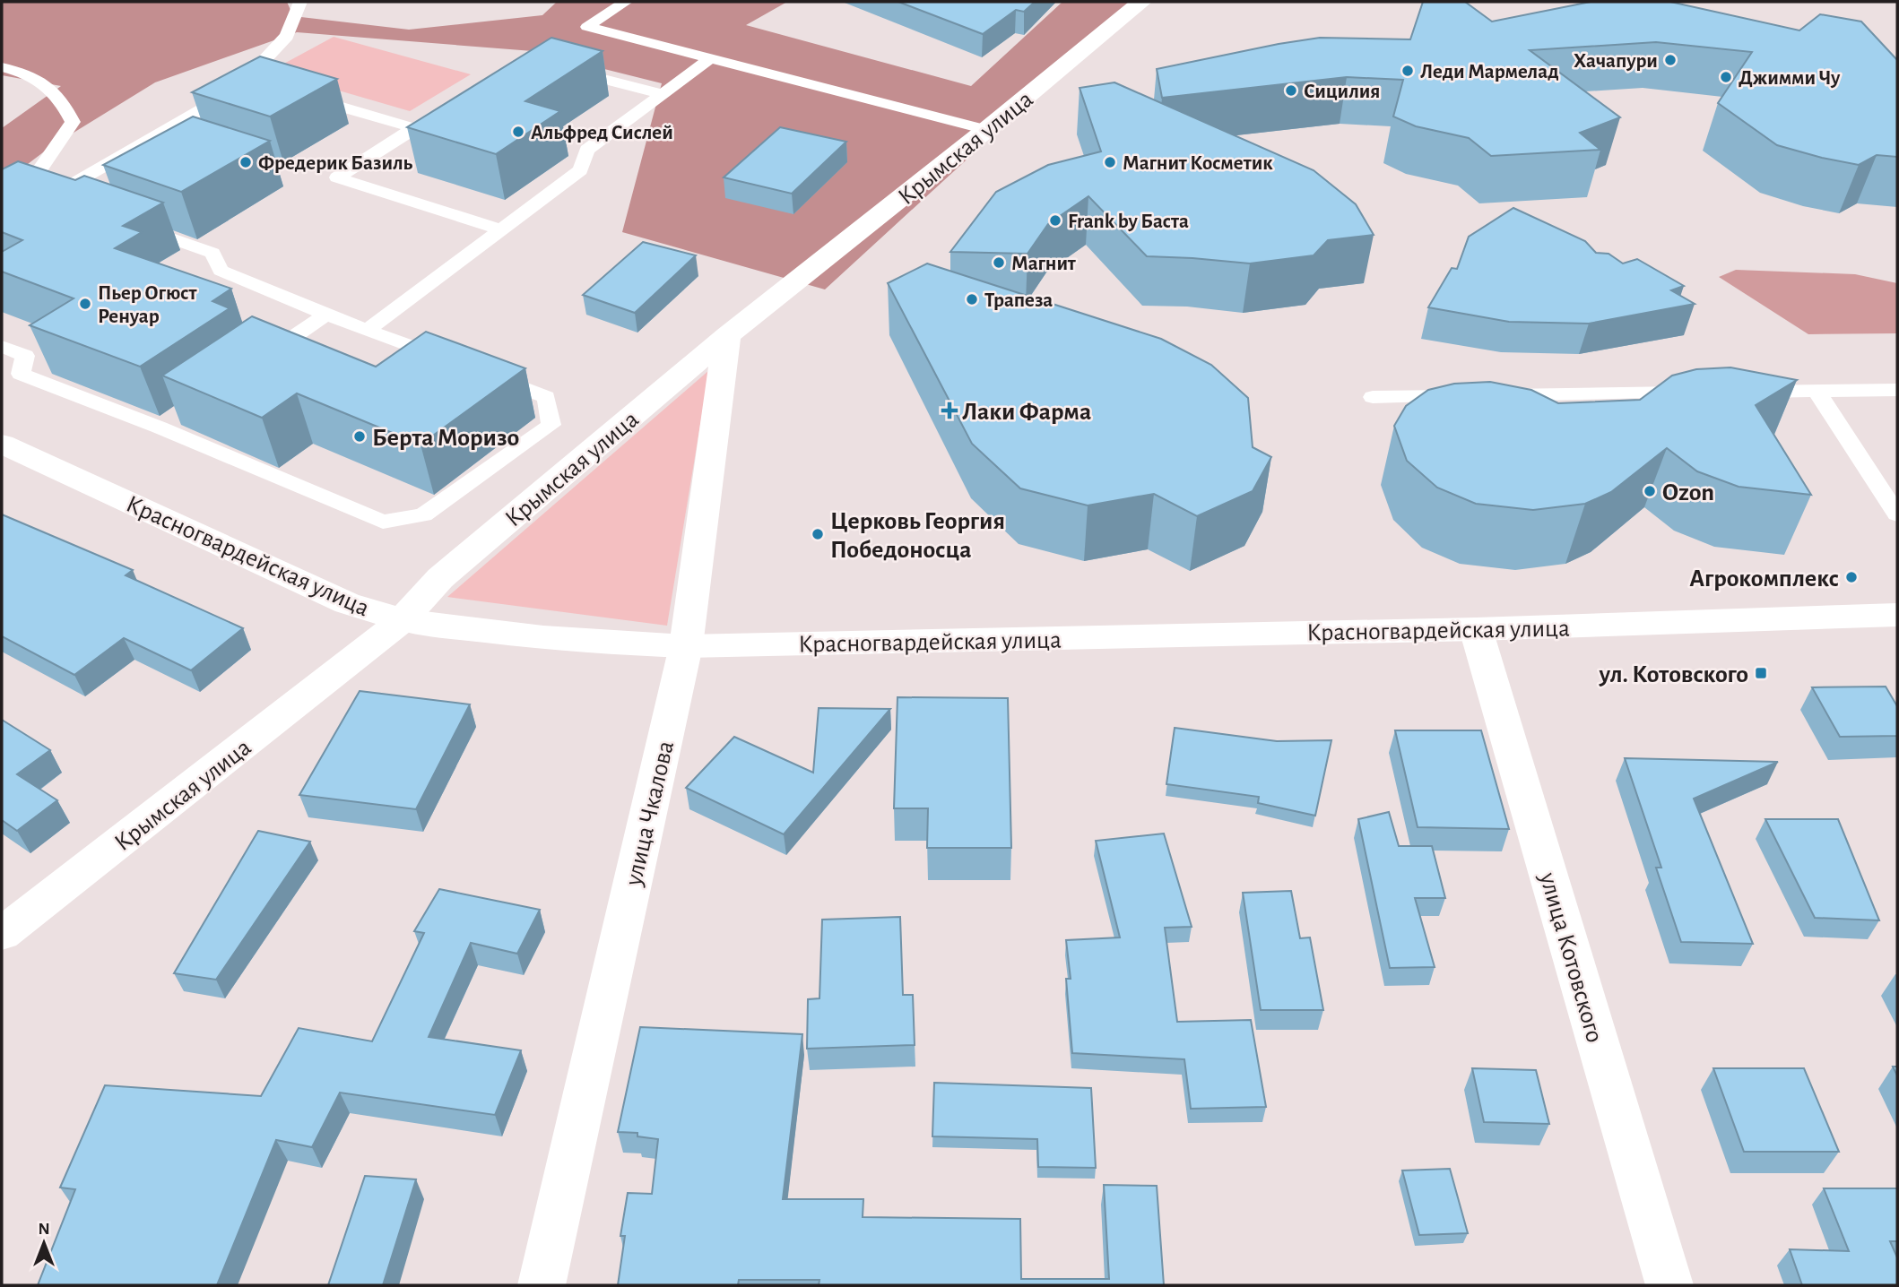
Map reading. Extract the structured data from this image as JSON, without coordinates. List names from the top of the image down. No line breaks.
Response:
{"streets":{"street":["Крымская улица","Красногвардейская улица","улица Чкалова","улица Котовского"]},"crossings":[["Крымская улица","Красногвардейская улица"],["Крымская улица","улица Чкалова"],["Красногвардейская улица","улица Чкалова"],["Красногвардейская улица","улица Котовского"]],"places":{"other":["Хачапури","Леди Мармелад","Джимми Чу","Сицилия","Альфред Сислей","Фредерик Базиль","Магнит Косметик","Frank by Баста","Магнит","Трапеза","Пьер Огюст Ренуар","Берта Моризо","Ozon","Церковь Георгия Победоносца","Агрокомплекс"],"health":["Лаки Фарма"],"transit":["ул. Котовского"]},"north":"top"}
